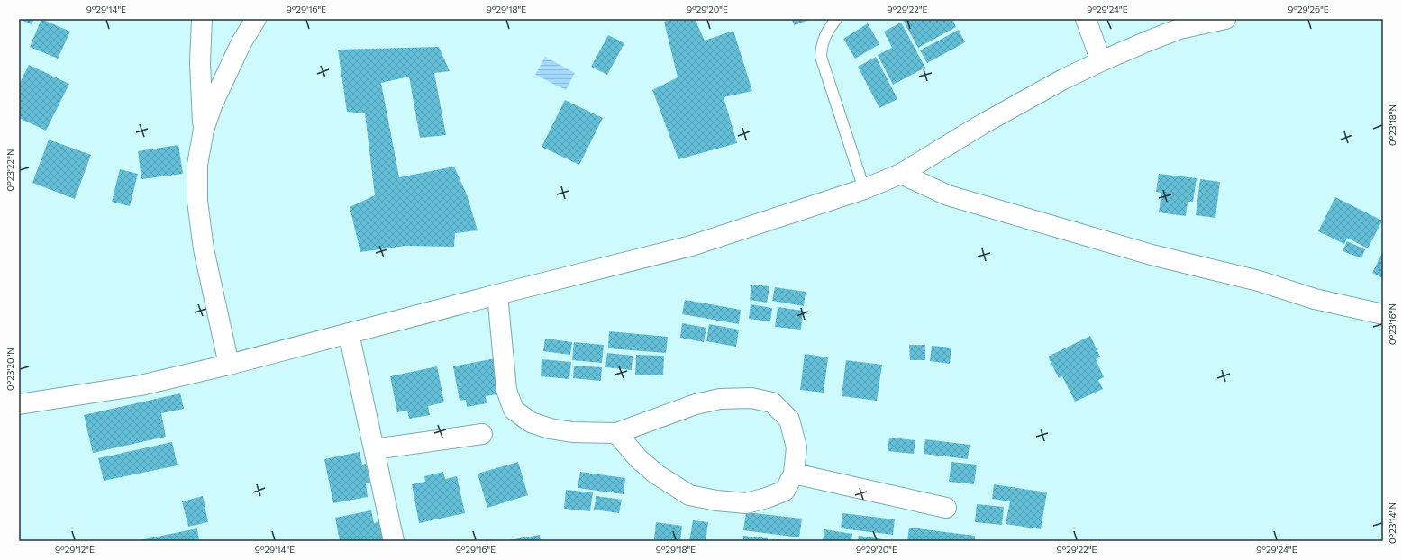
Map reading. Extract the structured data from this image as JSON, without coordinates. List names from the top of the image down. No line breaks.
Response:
{"coordinates":["9°29'14\"E","9°29'16\"E","9°29'18\"E","9°29'20\"E","9°29'22\"E","9°29'24\"E","9°29'26\"E","0°23'18\"N","0°23'22\"N","0°23'16\"N","0°23'20\"N","0°23'14\"N","9°29'12\"E"]}
